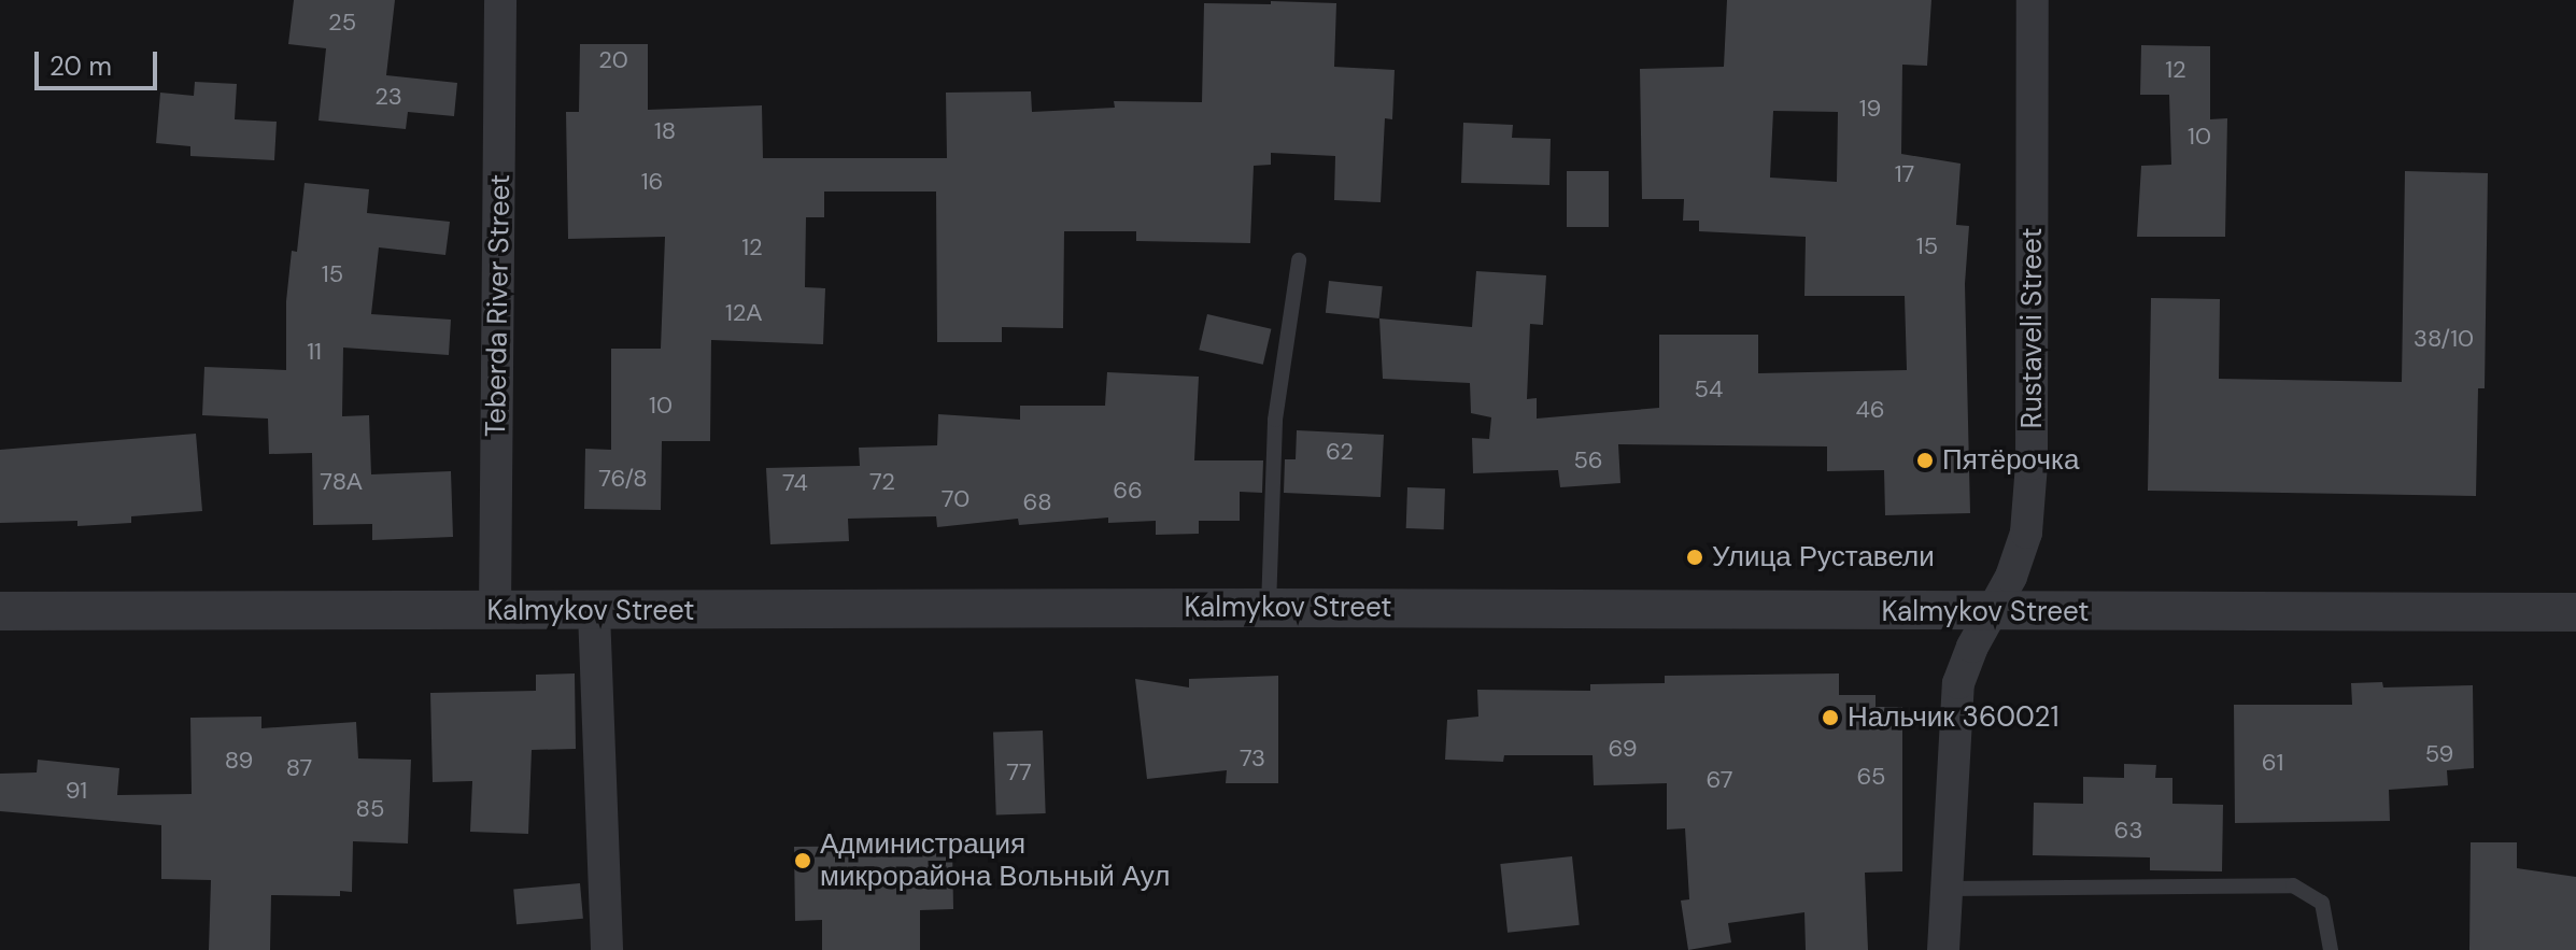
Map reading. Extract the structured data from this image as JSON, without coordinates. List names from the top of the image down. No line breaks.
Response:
{"streets":{"street":["Teberda River Street","Rustaveli Street","Kalmykov Street"]},"crossings":[["Teberda River Street","Kalmykov Street"],["Rustaveli Street","Kalmykov Street"]],"places":["Пятёрочка","Улица Руставели","Нальчик 360021","Администрация микрорайона Вольный Аул"],"house_numbers":["25","20","12","23","19","18","10","17","16","15","12","15","12А","38/10","11","54","10","46","62","56","76/8","78А","72","74","66","70","68","69","59","73","89","61","87","77","65","67","91","85","63"],"scale_bar":"20 m"}
